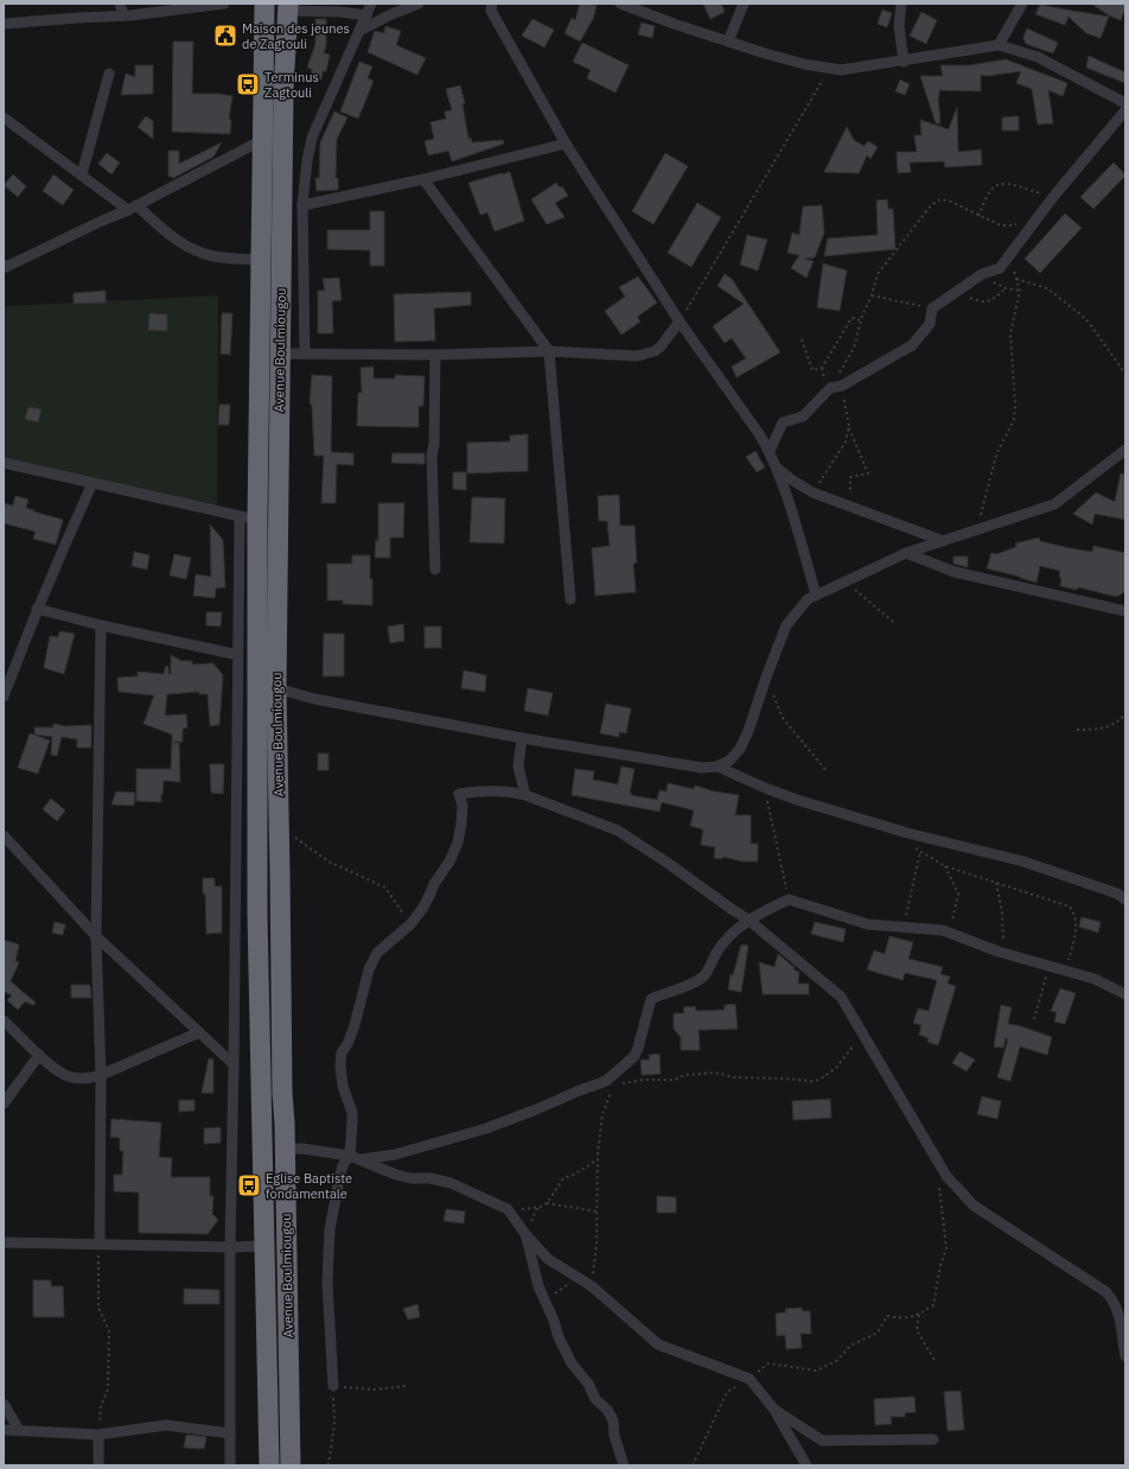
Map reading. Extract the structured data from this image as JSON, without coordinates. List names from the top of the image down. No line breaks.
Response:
{"streets":{"highway":["Avenue Boulmiougou"]},"places":{"public building":["Maison des jeunes de Zagtouli"],"bus stop":["Terminus Zagtouli","Eglise Baptiste fondamentale"]}}
